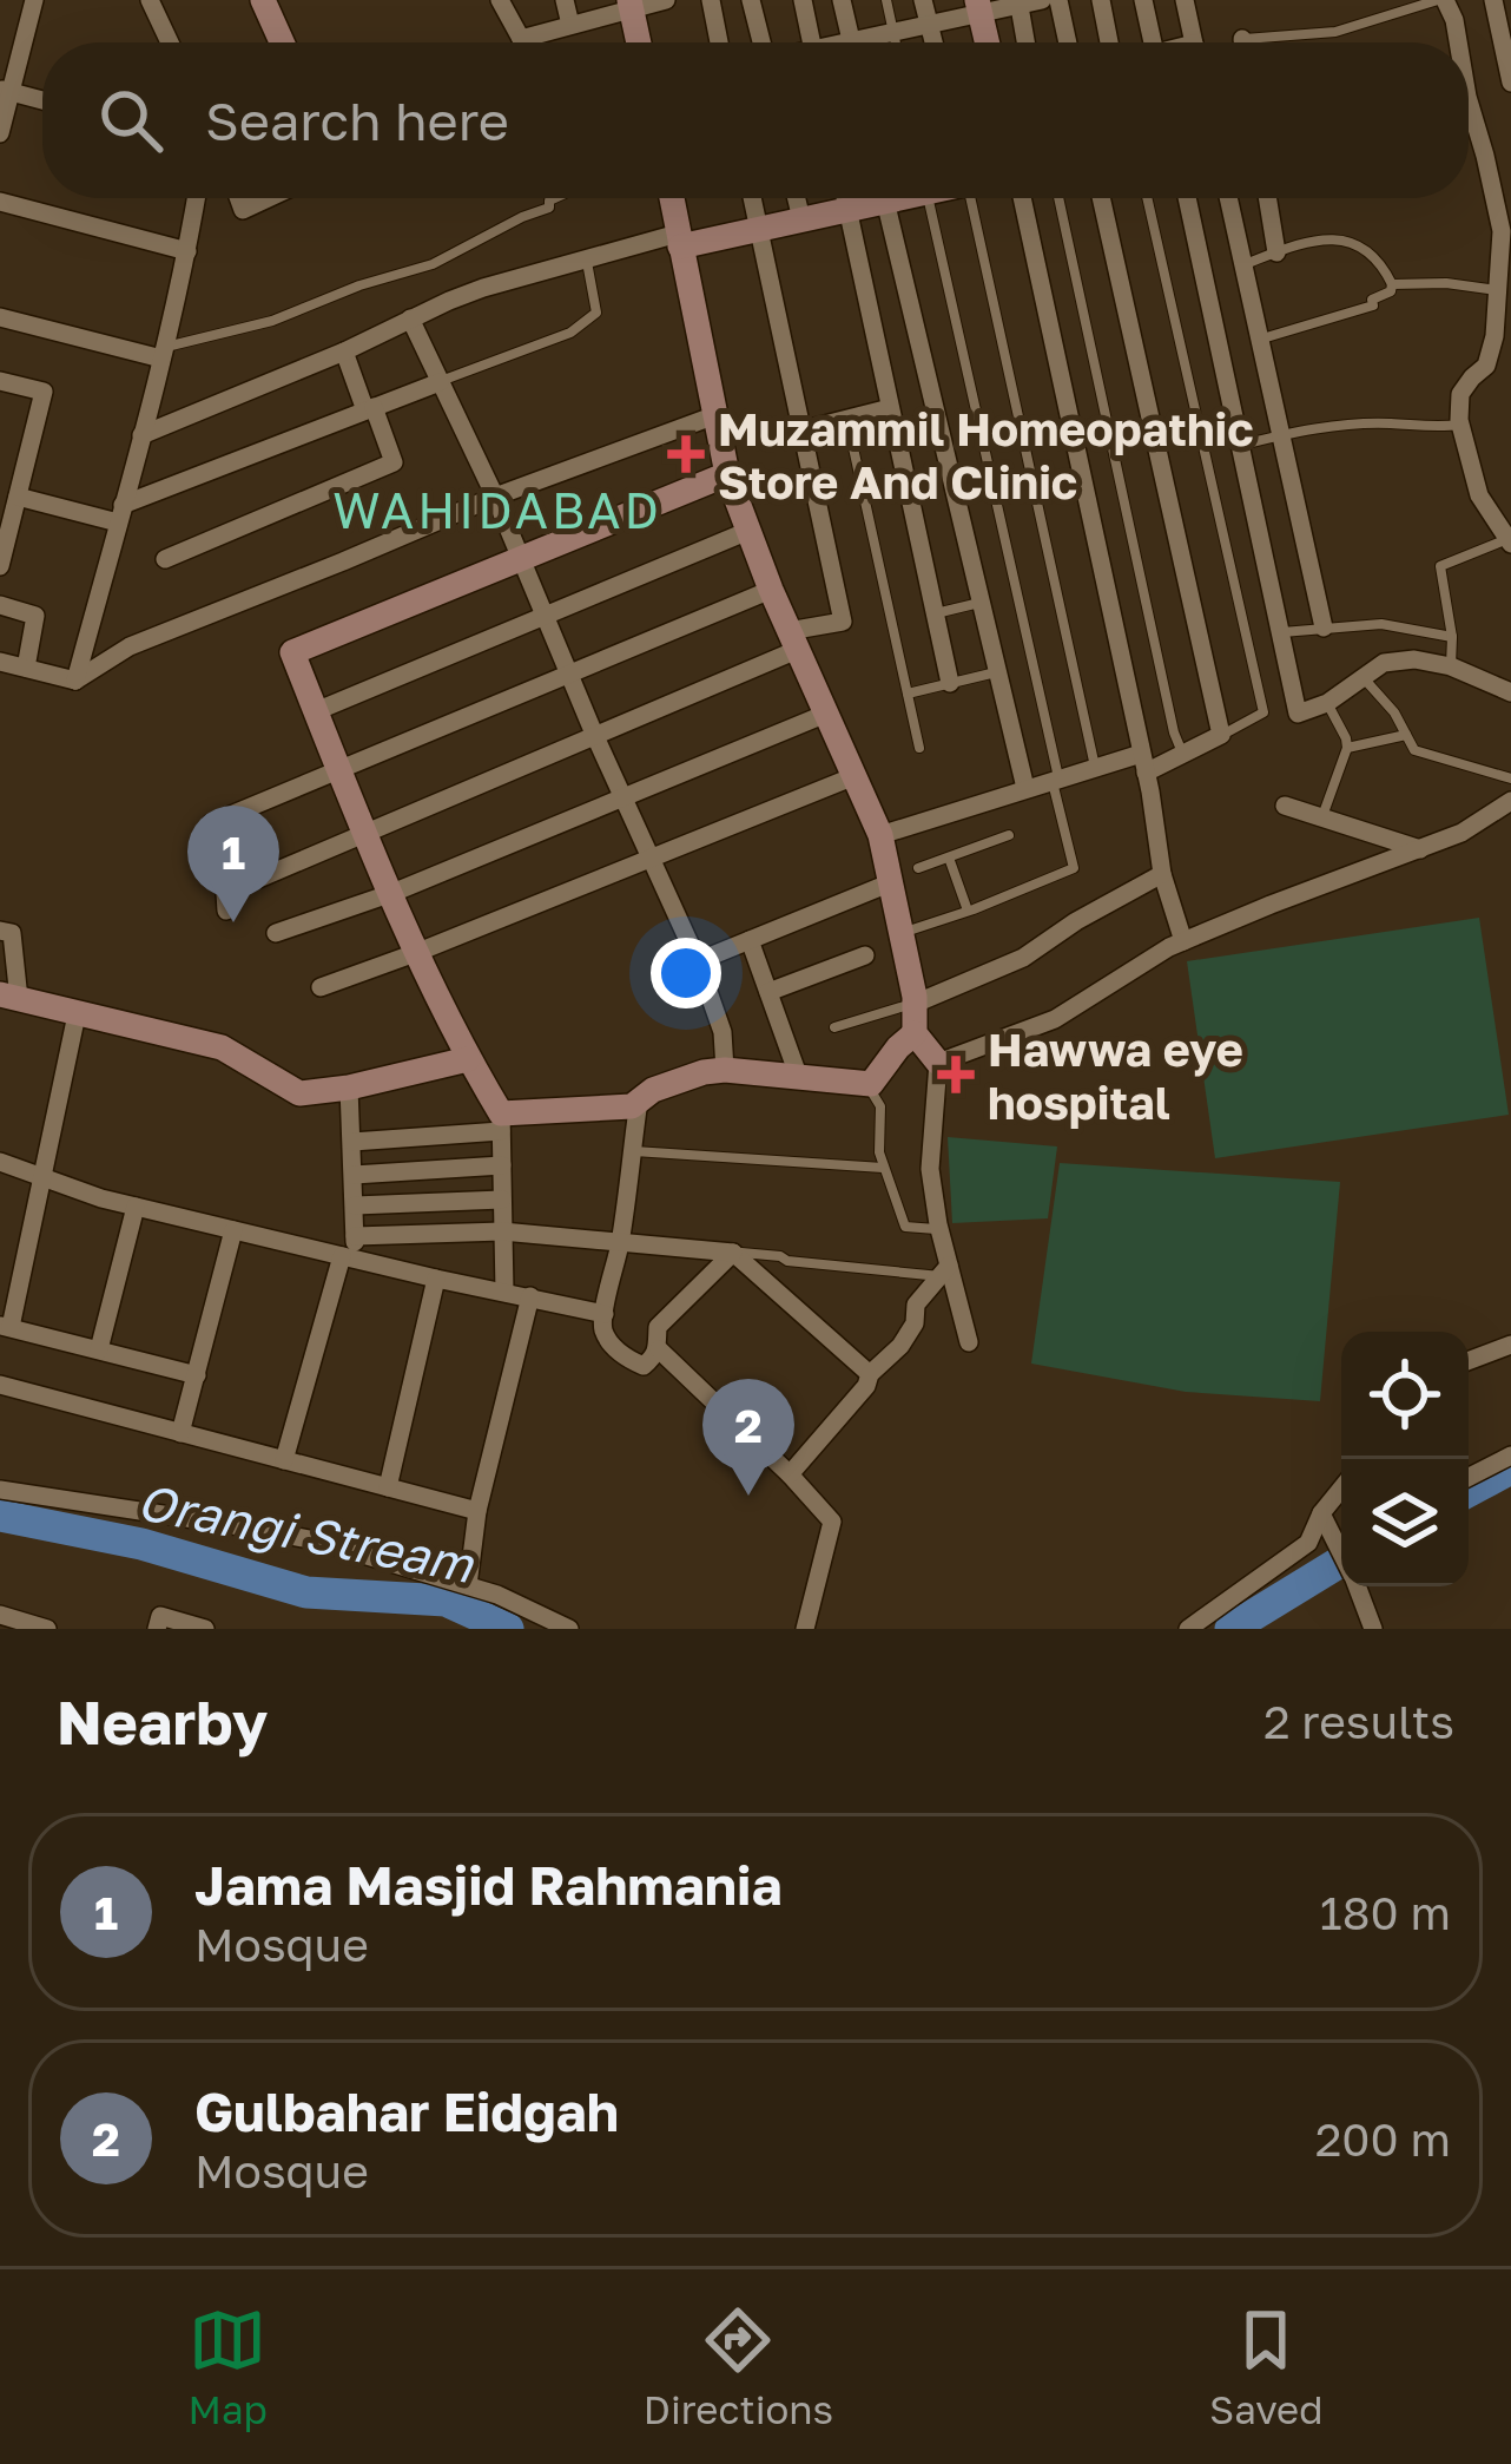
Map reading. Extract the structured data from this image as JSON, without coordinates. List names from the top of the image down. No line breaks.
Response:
{"districts":["WAHIDABAD"],"water":["Orangi Stream"],"places":{"health":["Muzammil Homeopathic Store And Clinic","Hawwa eye hospital"]},"page":{"search":"Search here","pins":["1","2"],"heading":["Nearby","2 results"],"list":[{"mark":"1","name":"Jama Masjid Rahmania","note":"Mosque","value":"180 m"},{"mark":"2","name":"Gulbahar Eidgah","note":"Mosque","value":"200 m"}],"nav":["Map","Directions","Saved"]}}
